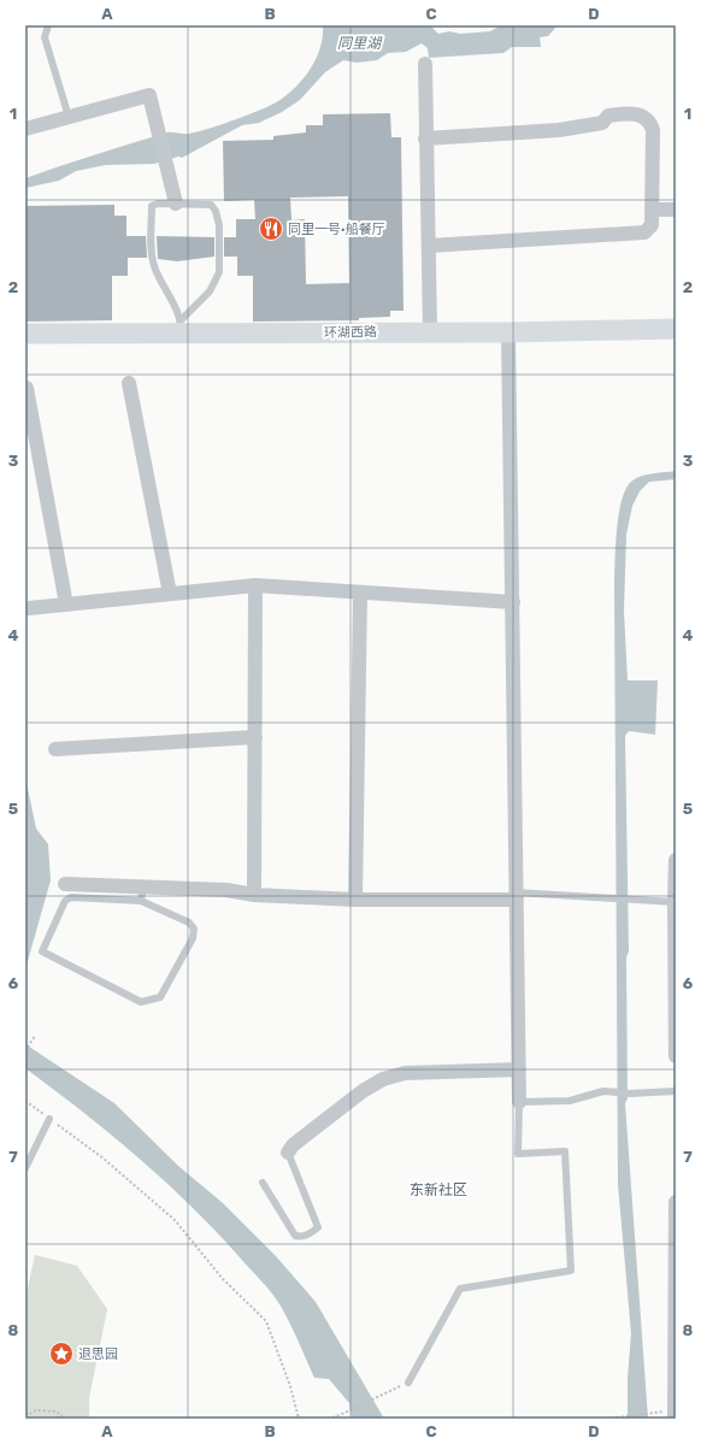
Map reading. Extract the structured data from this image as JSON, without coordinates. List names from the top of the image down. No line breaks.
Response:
{"streets":{"main road":["环湖西路"]},"districts":["东新社区"],"water":["同里湖"],"places":{"restaurant":["同里一号·船餐厅"],"place":["退思园"]},"grid":{"columns":["A","B","C","D"],"rows":["1","2","3","4","5","6","7","8"]}}
